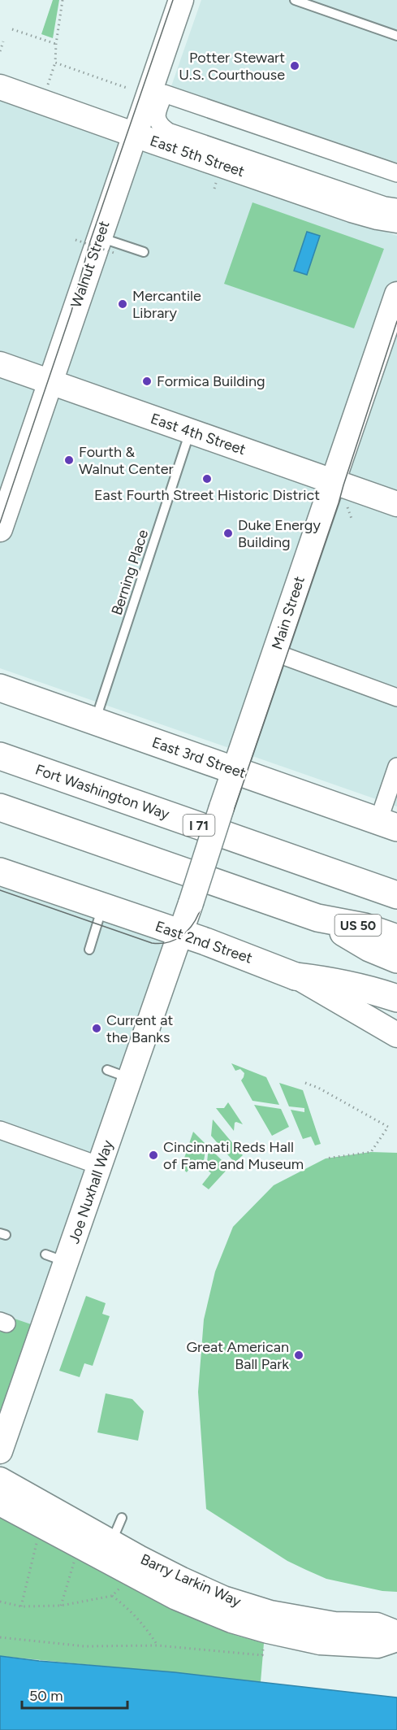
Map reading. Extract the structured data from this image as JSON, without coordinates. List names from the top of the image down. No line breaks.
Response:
{"streets":{"main road":["East 3rd Street","Fort Washington Way","I 71","US 50","East 2nd Street"],"street":["East 5th Street","Walnut Street","East 4th Street","Main Street","Joe Nuxhall Way","Barry Larkin Way"],"lane":["Berning Place"]},"crossings":[["East 5th Street","Walnut Street"],["Walnut Street","East 4th Street"],["East 4th Street","Berning Place"],["East 4th Street","Main Street"],["Berning Place","East 3rd Street"],["Main Street","East 3rd Street"],["Main Street","East 2nd Street"],["Main Street","Joe Nuxhall Way"],["East 2nd Street","Joe Nuxhall Way"]],"places":["Potter Stewart U.S. Courthouse","Mercantile Library","Formica Building","Fourth & Walnut Center","East Fourth Street Historic District","Duke Energy Building","Current at the Banks","Cincinnati Reds Hall of Fame and Museum","Great American Ball Park"],"scale_bar":"50 m"}
